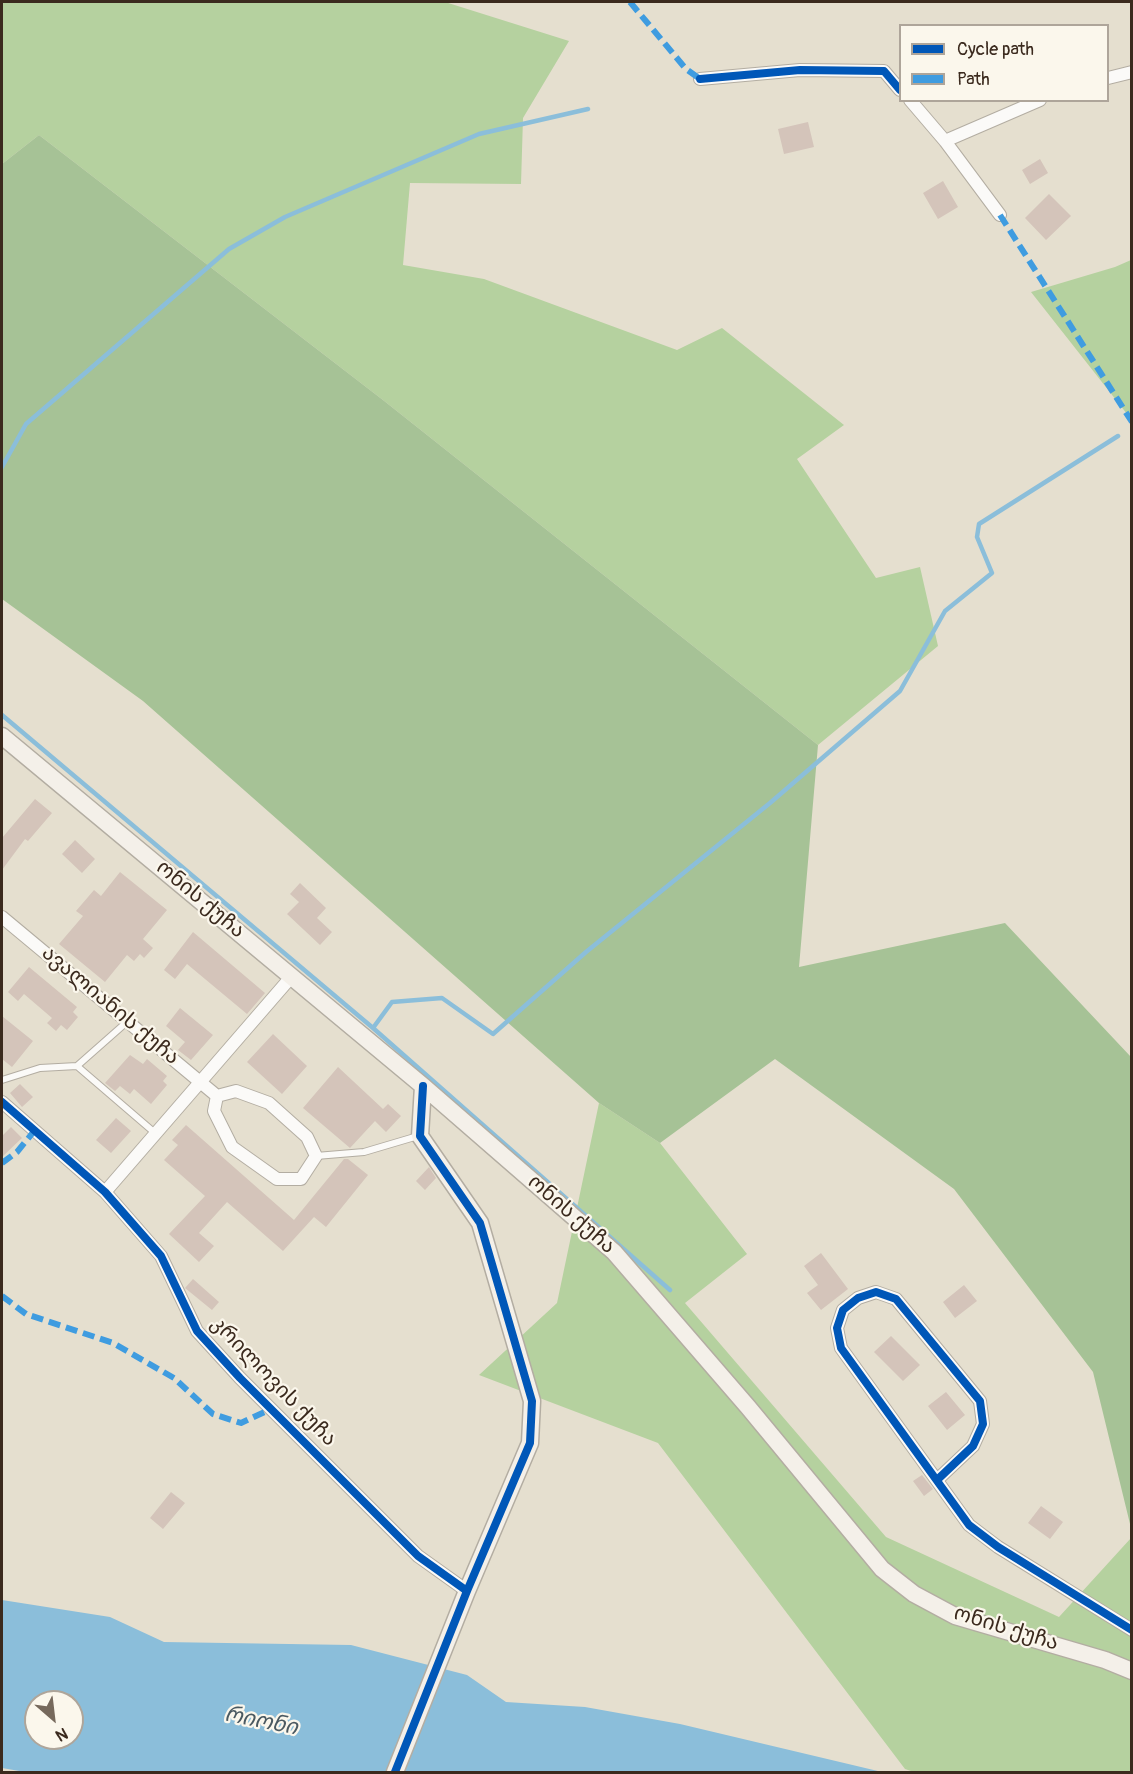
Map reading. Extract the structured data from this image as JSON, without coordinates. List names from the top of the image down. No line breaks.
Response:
{"streets":{"main road":["ონის ქუჩა"],"street":["ავალიანის ქუჩა","კრილოვის ქუჩა"]},"water":["რიონი"],"legend":["Cycle path","Path"],"north":"bottom right"}
